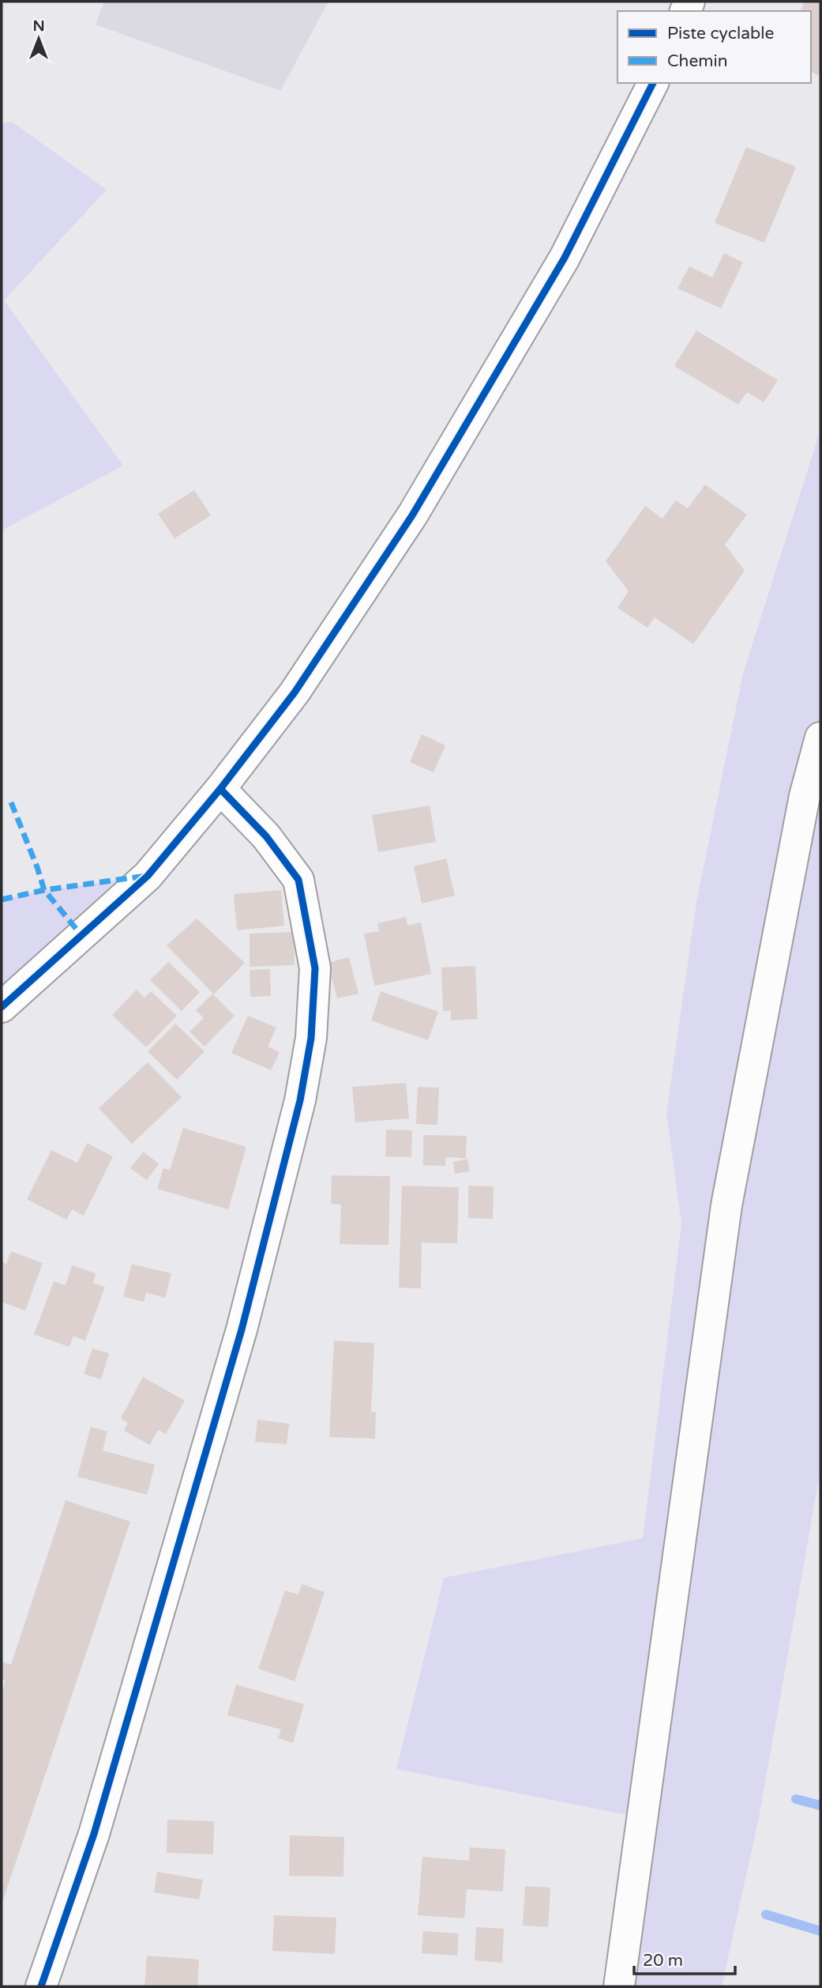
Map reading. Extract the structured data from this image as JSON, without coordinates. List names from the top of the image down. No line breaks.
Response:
{"legend":["Piste cyclable","Chemin"],"scale_bar":"20 m","north":"top"}
